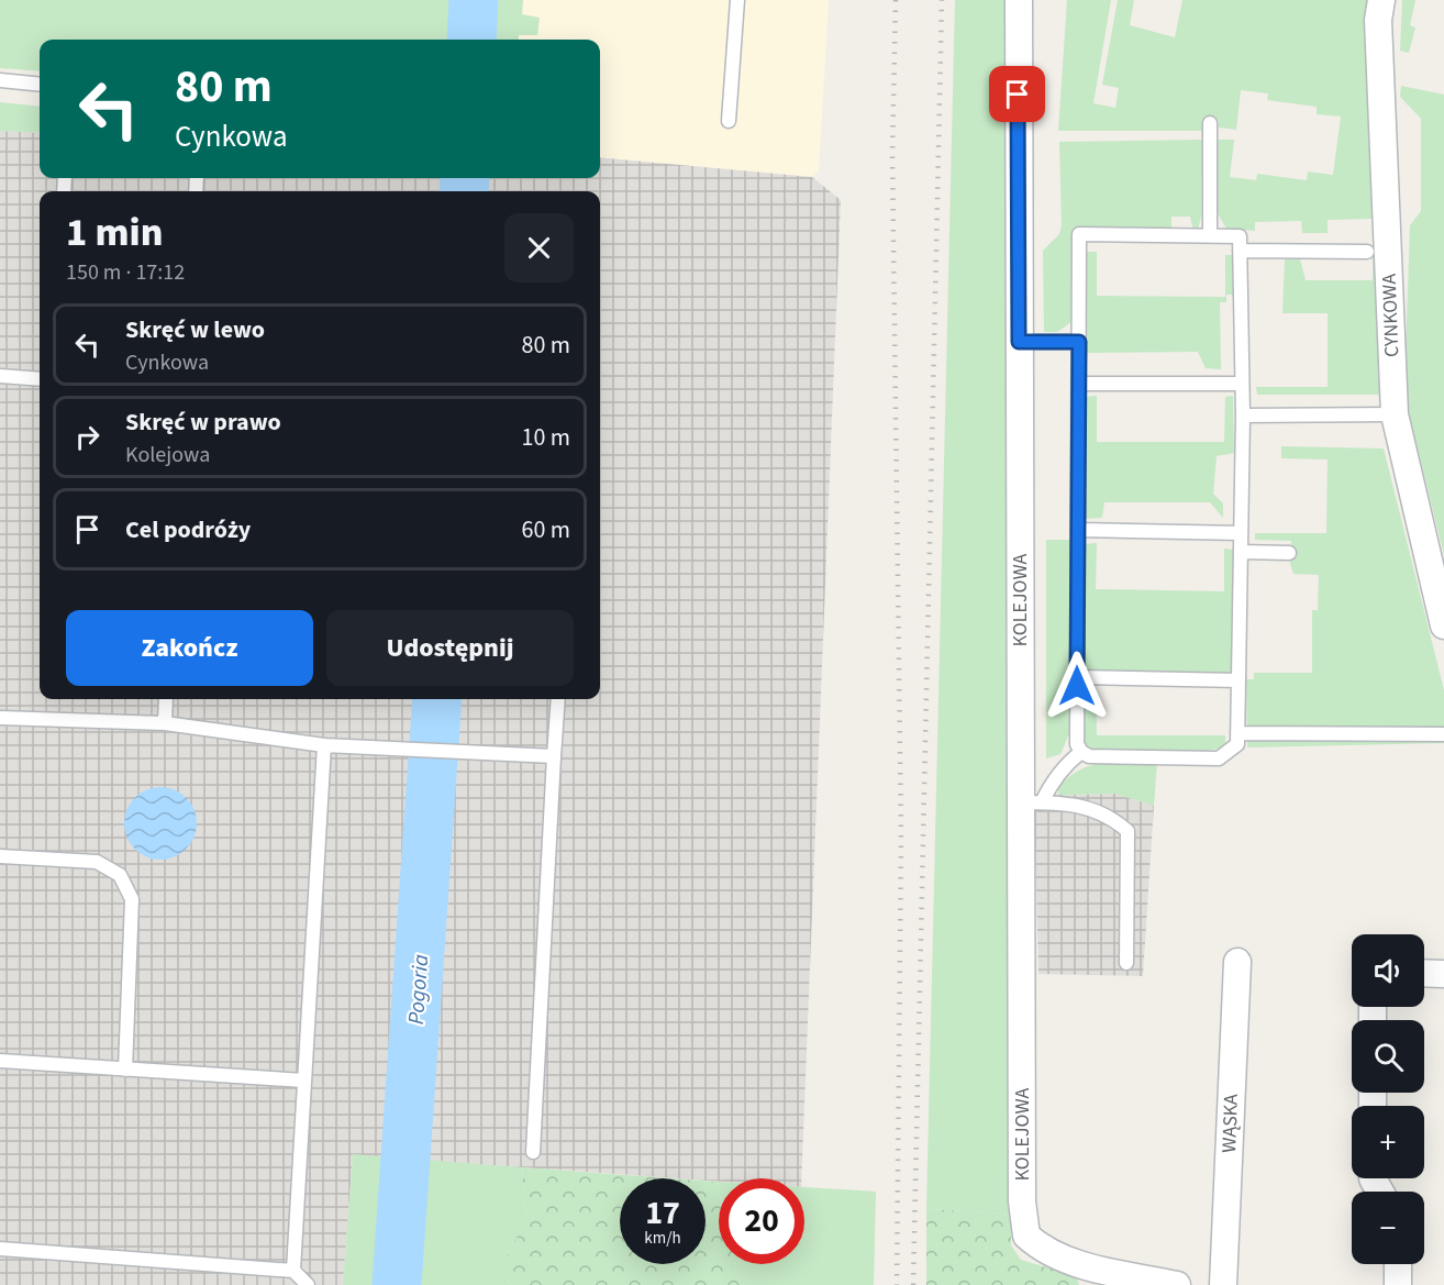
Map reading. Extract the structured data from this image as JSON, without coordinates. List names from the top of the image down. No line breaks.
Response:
{"streets":{"street":["CYNKOWA","KOLEJOWA","WĄSKA"]},"water":["Pogoria"],"page":{"turn":["80 m","Cynkowa"],"heading":["1 min","150 m · 17:12"],"list":[{"name":"Skręć w lewo","note":"Cynkowa","value":"80 m"},{"name":"Skręć w prawo","note":"Kolejowa","value":"10 m"},{"name":"Cel podróży","value":"60 m"}],"buttons":["Zakończ","Udostępnij"],"map_buttons":["+","−"],"speed":"17 km/h","limit":"20"}}
